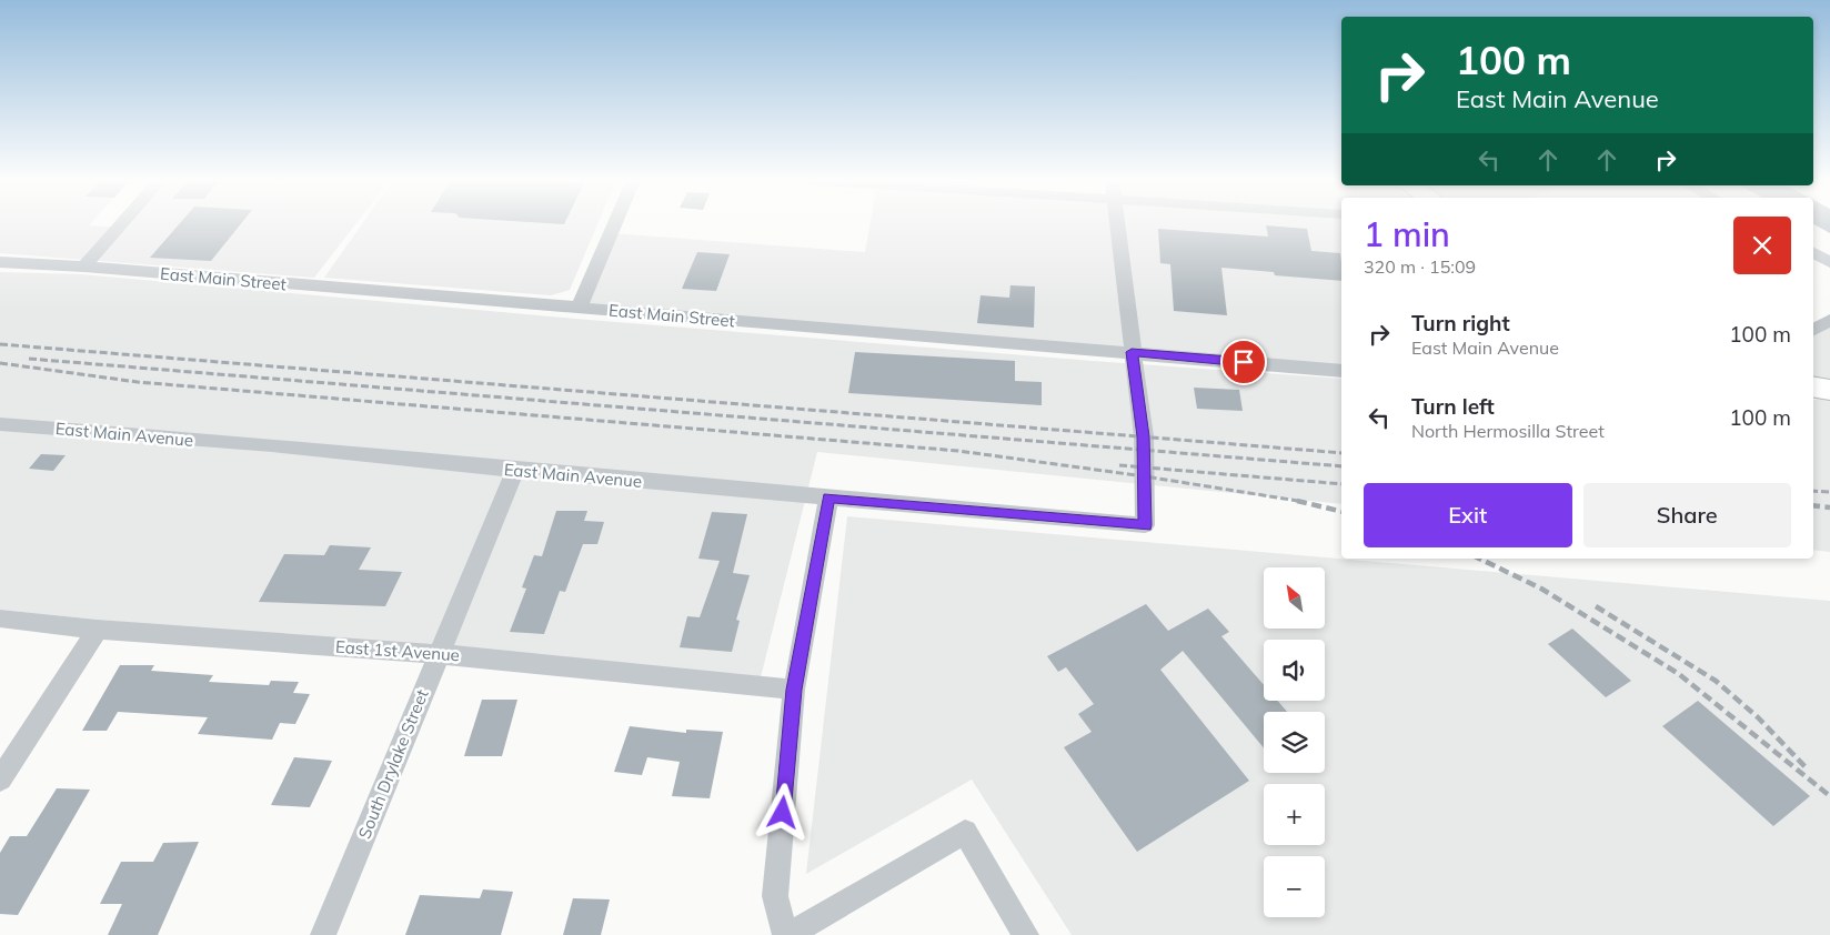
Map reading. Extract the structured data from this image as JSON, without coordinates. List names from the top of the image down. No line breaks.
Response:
{"streets":{"street":["East Main Street","East Main Avenue","East 1st Avenue","South Drylake Street"]},"crossings":[["East Main Street","East Main Avenue"],["East Main Avenue","South Drylake Street"],["East 1st Avenue","South Drylake Street"]],"north":"top left","page":{"turn":["100 m","East Main Avenue"],"heading":["1 min","320 m · 15:09"],"list":[{"name":"Turn right","note":"East Main Avenue","value":"100 m"},{"name":"Turn left","note":"North Hermosilla Street","value":"100 m"}],"buttons":["Exit","Share"],"map_buttons":["+","−"]}}
